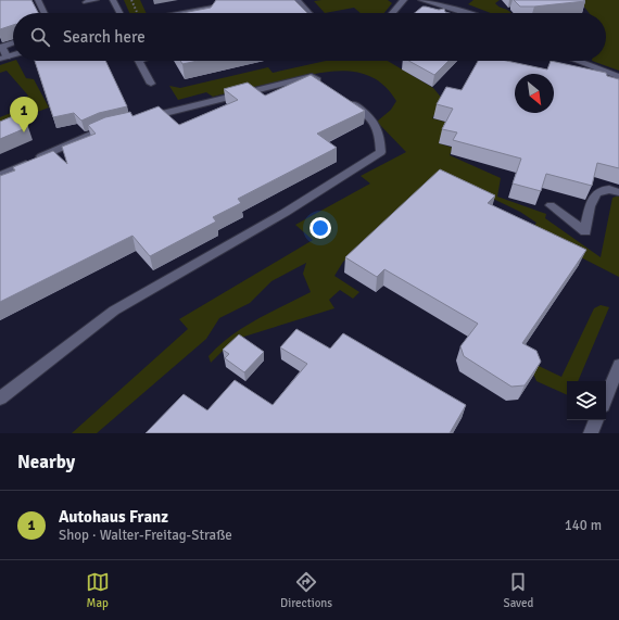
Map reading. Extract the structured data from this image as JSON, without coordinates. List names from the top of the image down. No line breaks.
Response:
{"north":"bottom right","page":{"search":"Search here","pins":"1","heading":"Nearby","list":[{"mark":"1","name":"Autohaus Franz","note":"Shop · Walter-Freitag-Straße","value":"140 m"}],"nav":["Map","Directions","Saved"]}}
